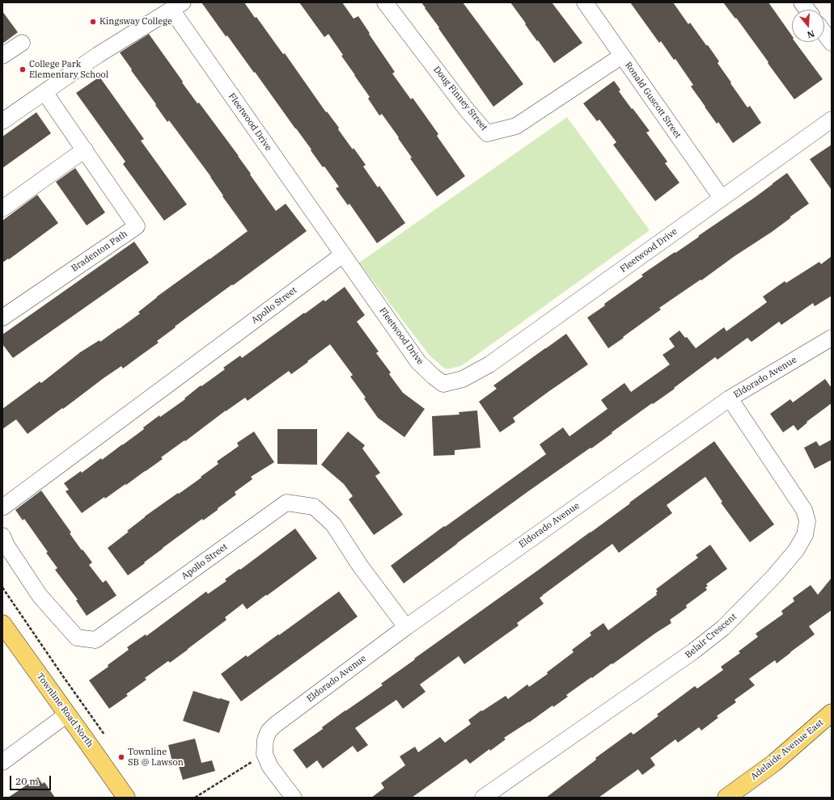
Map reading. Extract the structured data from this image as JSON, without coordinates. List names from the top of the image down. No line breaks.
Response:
{"streets":{"main road":["Townline Road North","Adelaide Avenue East"],"street":["Doug Finney Street","Ronald Guscott Street","Fleetwood Drive","Bradenton Path","Apollo Street","Eldorado Avenue","Belair Crescent"]},"crossings":[["Doug Finney Street","Ronald Guscott Street"],["Ronald Guscott Street","Fleetwood Drive"],["Fleetwood Drive","Apollo Street"],["Apollo Street","Eldorado Avenue"],["Eldorado Avenue","Belair Crescent"]],"places":["Kingsway College","College Park Elementary School","Townline SB @ Lawson"],"scale_bar":"20 m","north":"bottom"}
